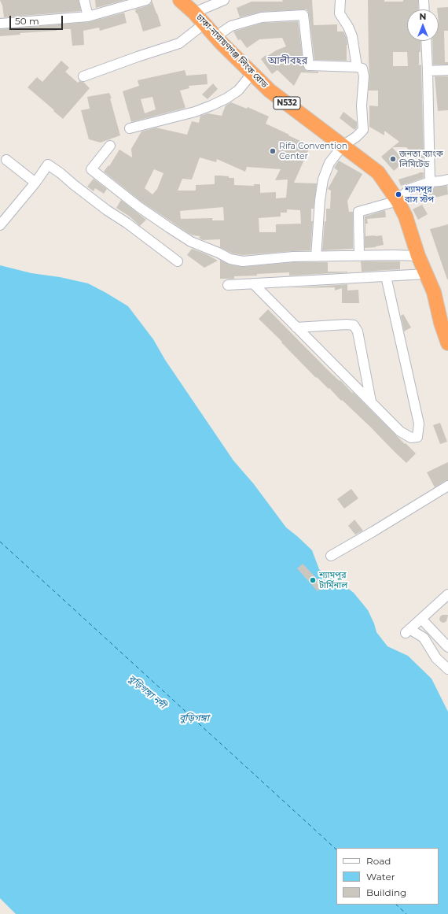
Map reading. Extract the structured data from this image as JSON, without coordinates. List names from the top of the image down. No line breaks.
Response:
{"streets":{"highway":["ঢাকা-নারায়ণগঞ্জ লিংক রোড","N532"]},"districts":["আলীবহর"],"water":["বুড়িগঙ্গা নদী","বুড়িগঙ্গা"],"places":["Rifa Convention Center","জনতা ব্যাংক লিমিটেড","শ্যামপুর বাস স্টপ","শ্যামপুর টার্মিনাল"],"legend":["Road","Water","Building"],"scale_bar":"50 m","north":"top"}
